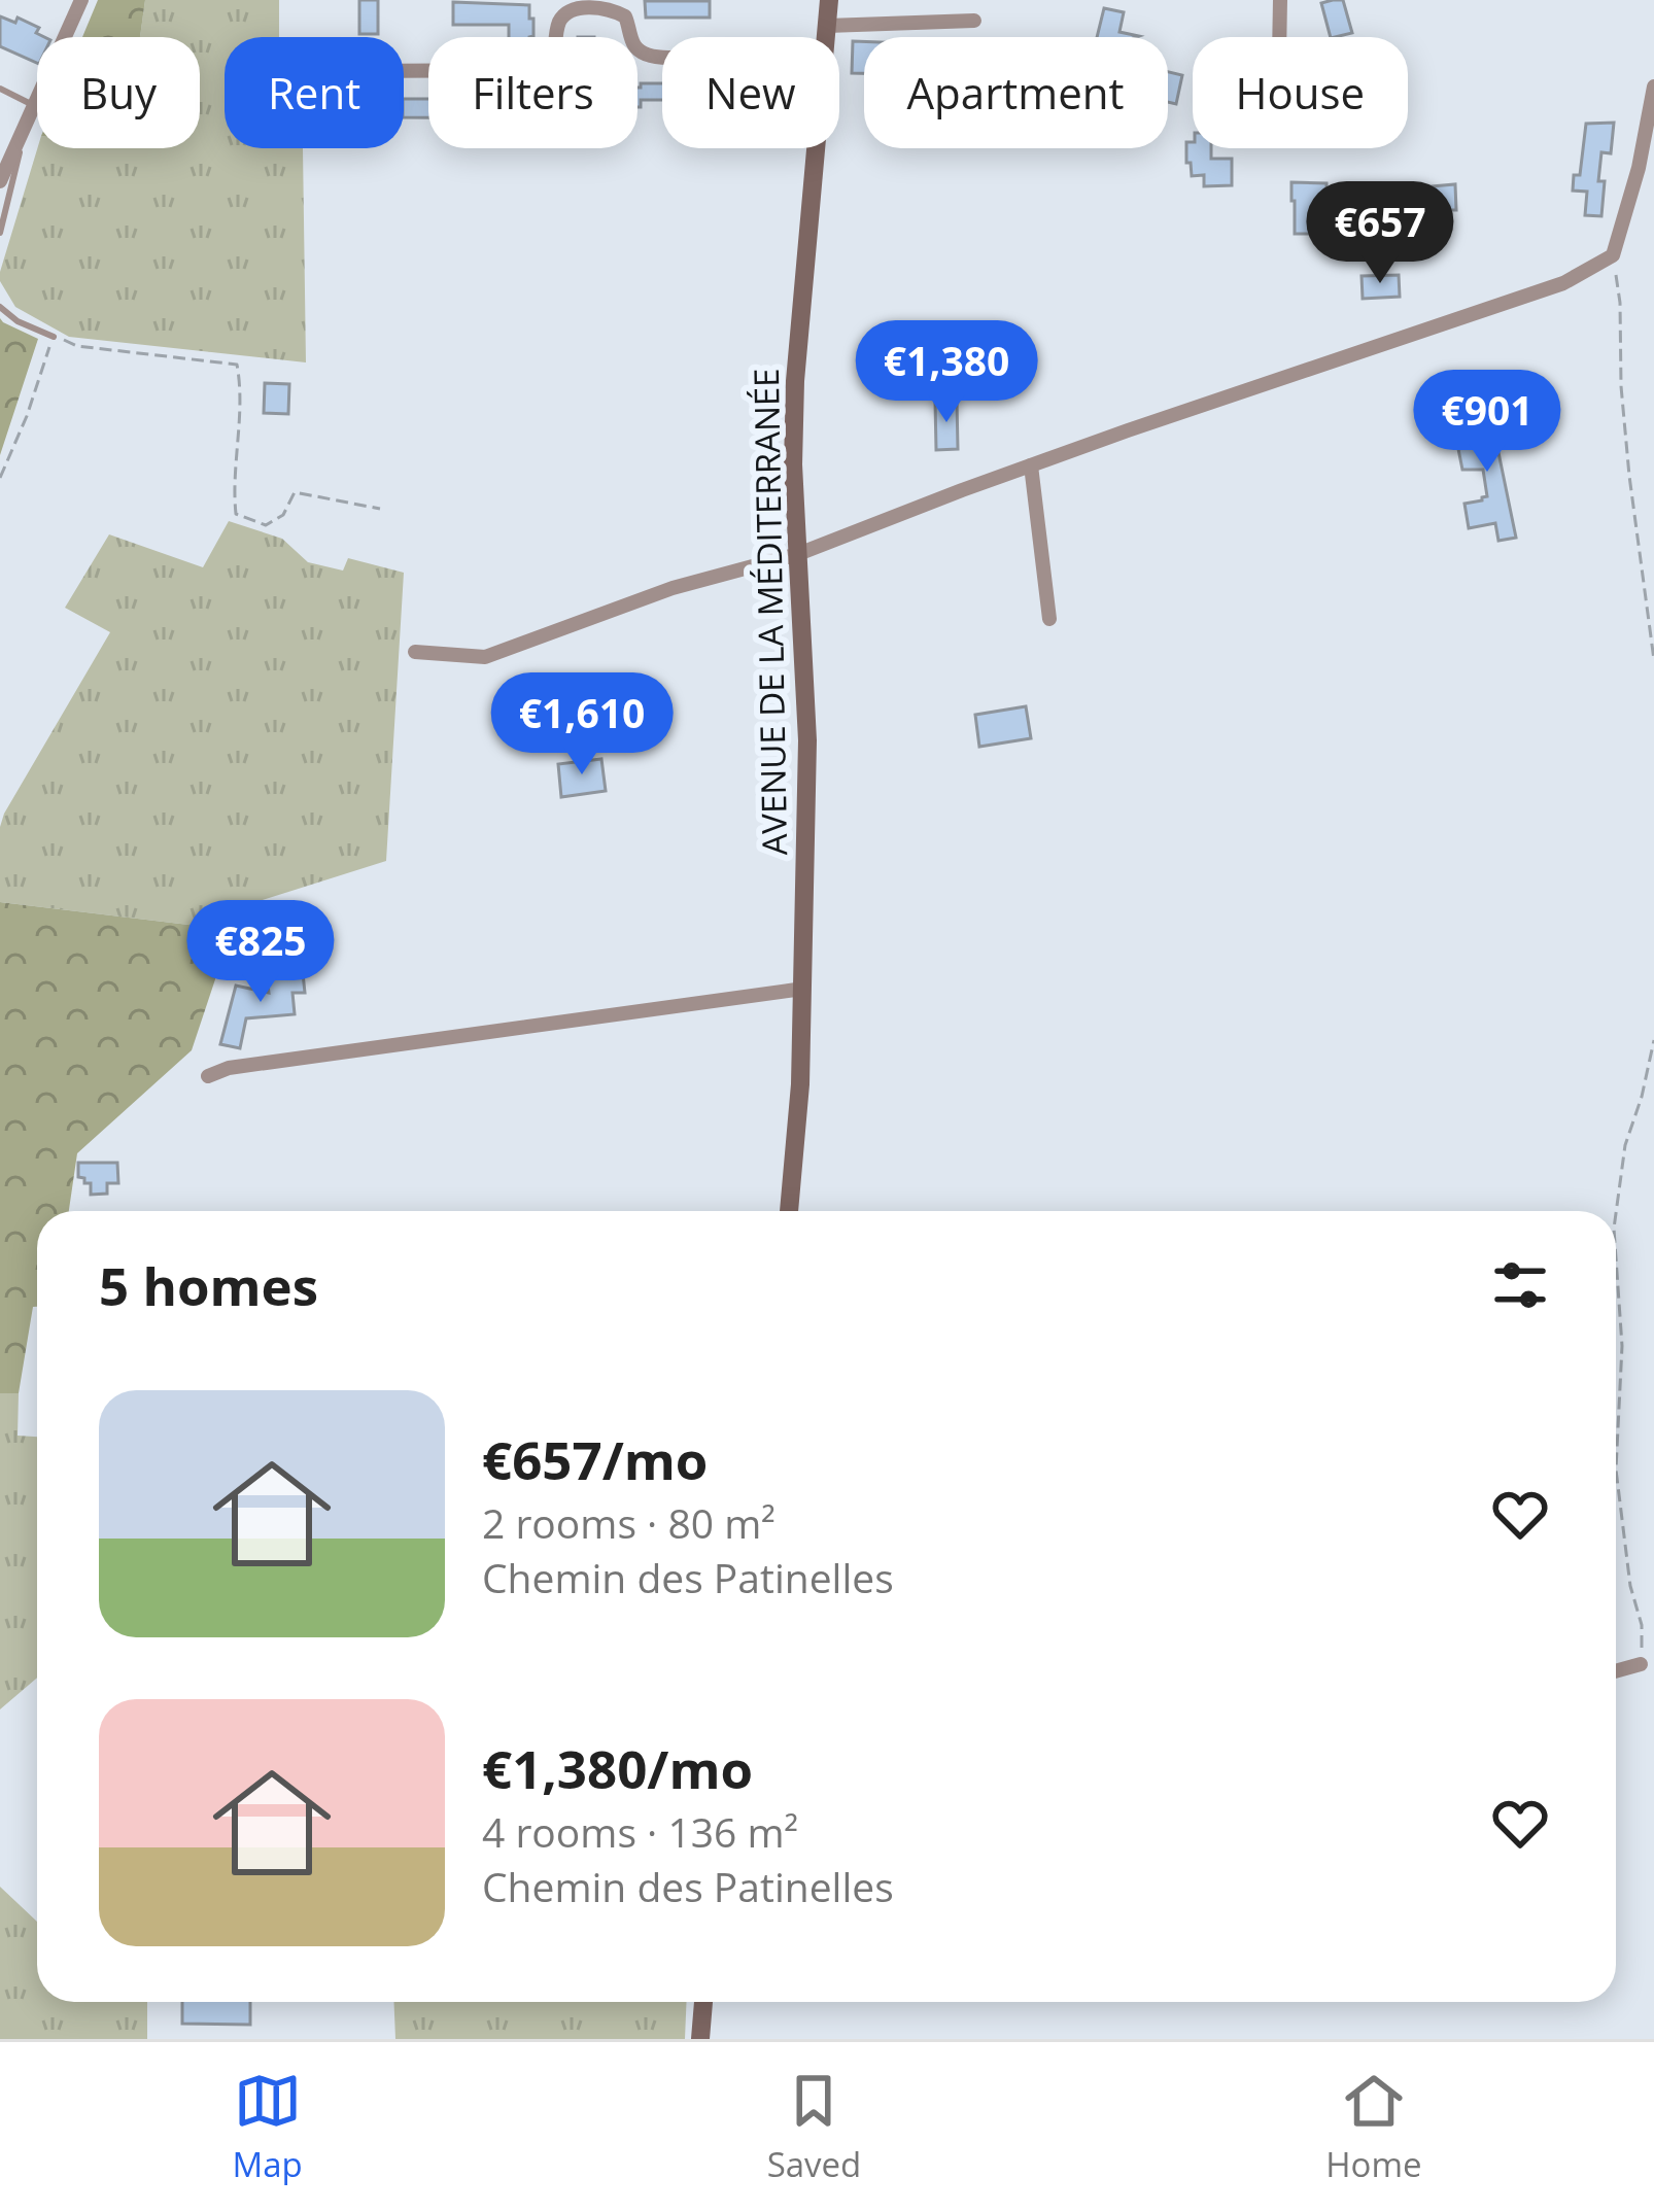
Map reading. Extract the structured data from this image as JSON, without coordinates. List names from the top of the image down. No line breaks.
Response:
{"streets":{"main road":["AVENUE DE LA MÉDITERRANÉE"]},"page":{"chip":["Buy","Rent","Filters","New","Apartment","House"],"price":["€657","€1,380","€901","€1,610","€825"],"heading":"5 homes","list":[{"name":"€657/mo","note":"2 rooms · 80 m² · Chemin des Patinelles"},{"name":"€1,380/mo","note":"4 rooms · 136 m² · Chemin des Patinelles"}],"tabs":["Map","Saved","Home"]}}
